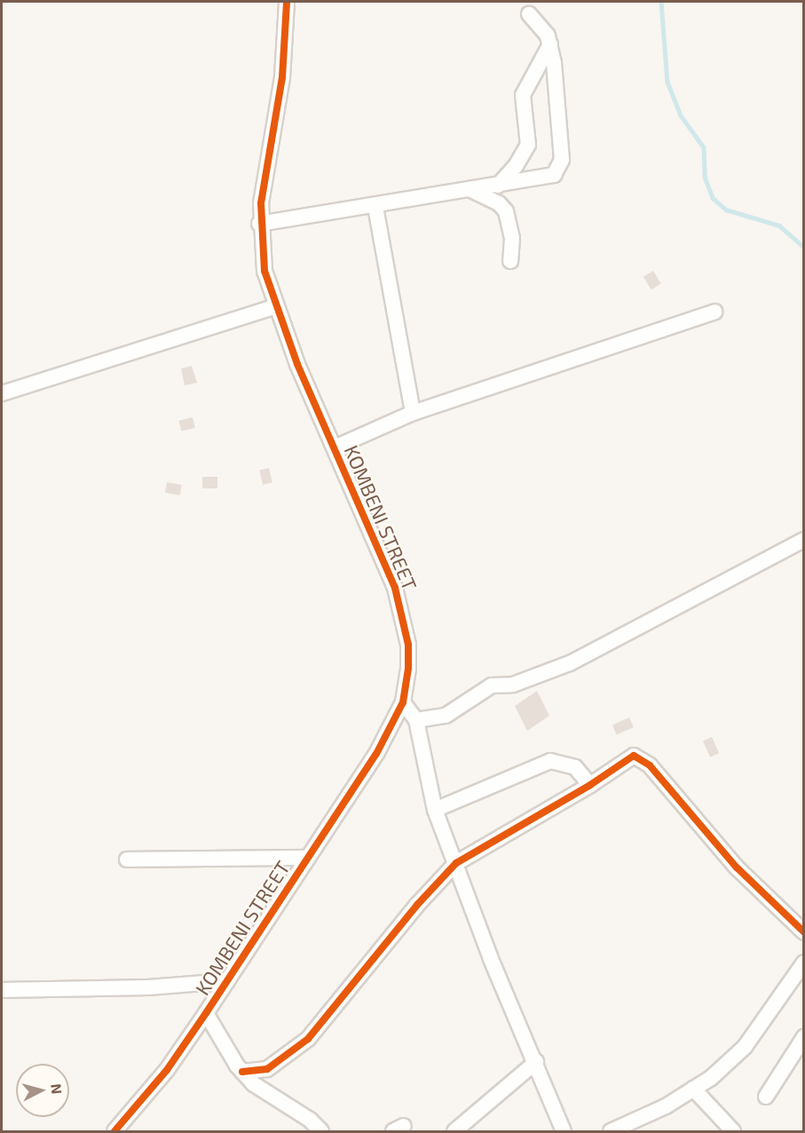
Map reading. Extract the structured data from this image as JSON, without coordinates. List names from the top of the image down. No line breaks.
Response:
{"streets":{"street":["KOMBENI STREET"]},"north":"right"}
